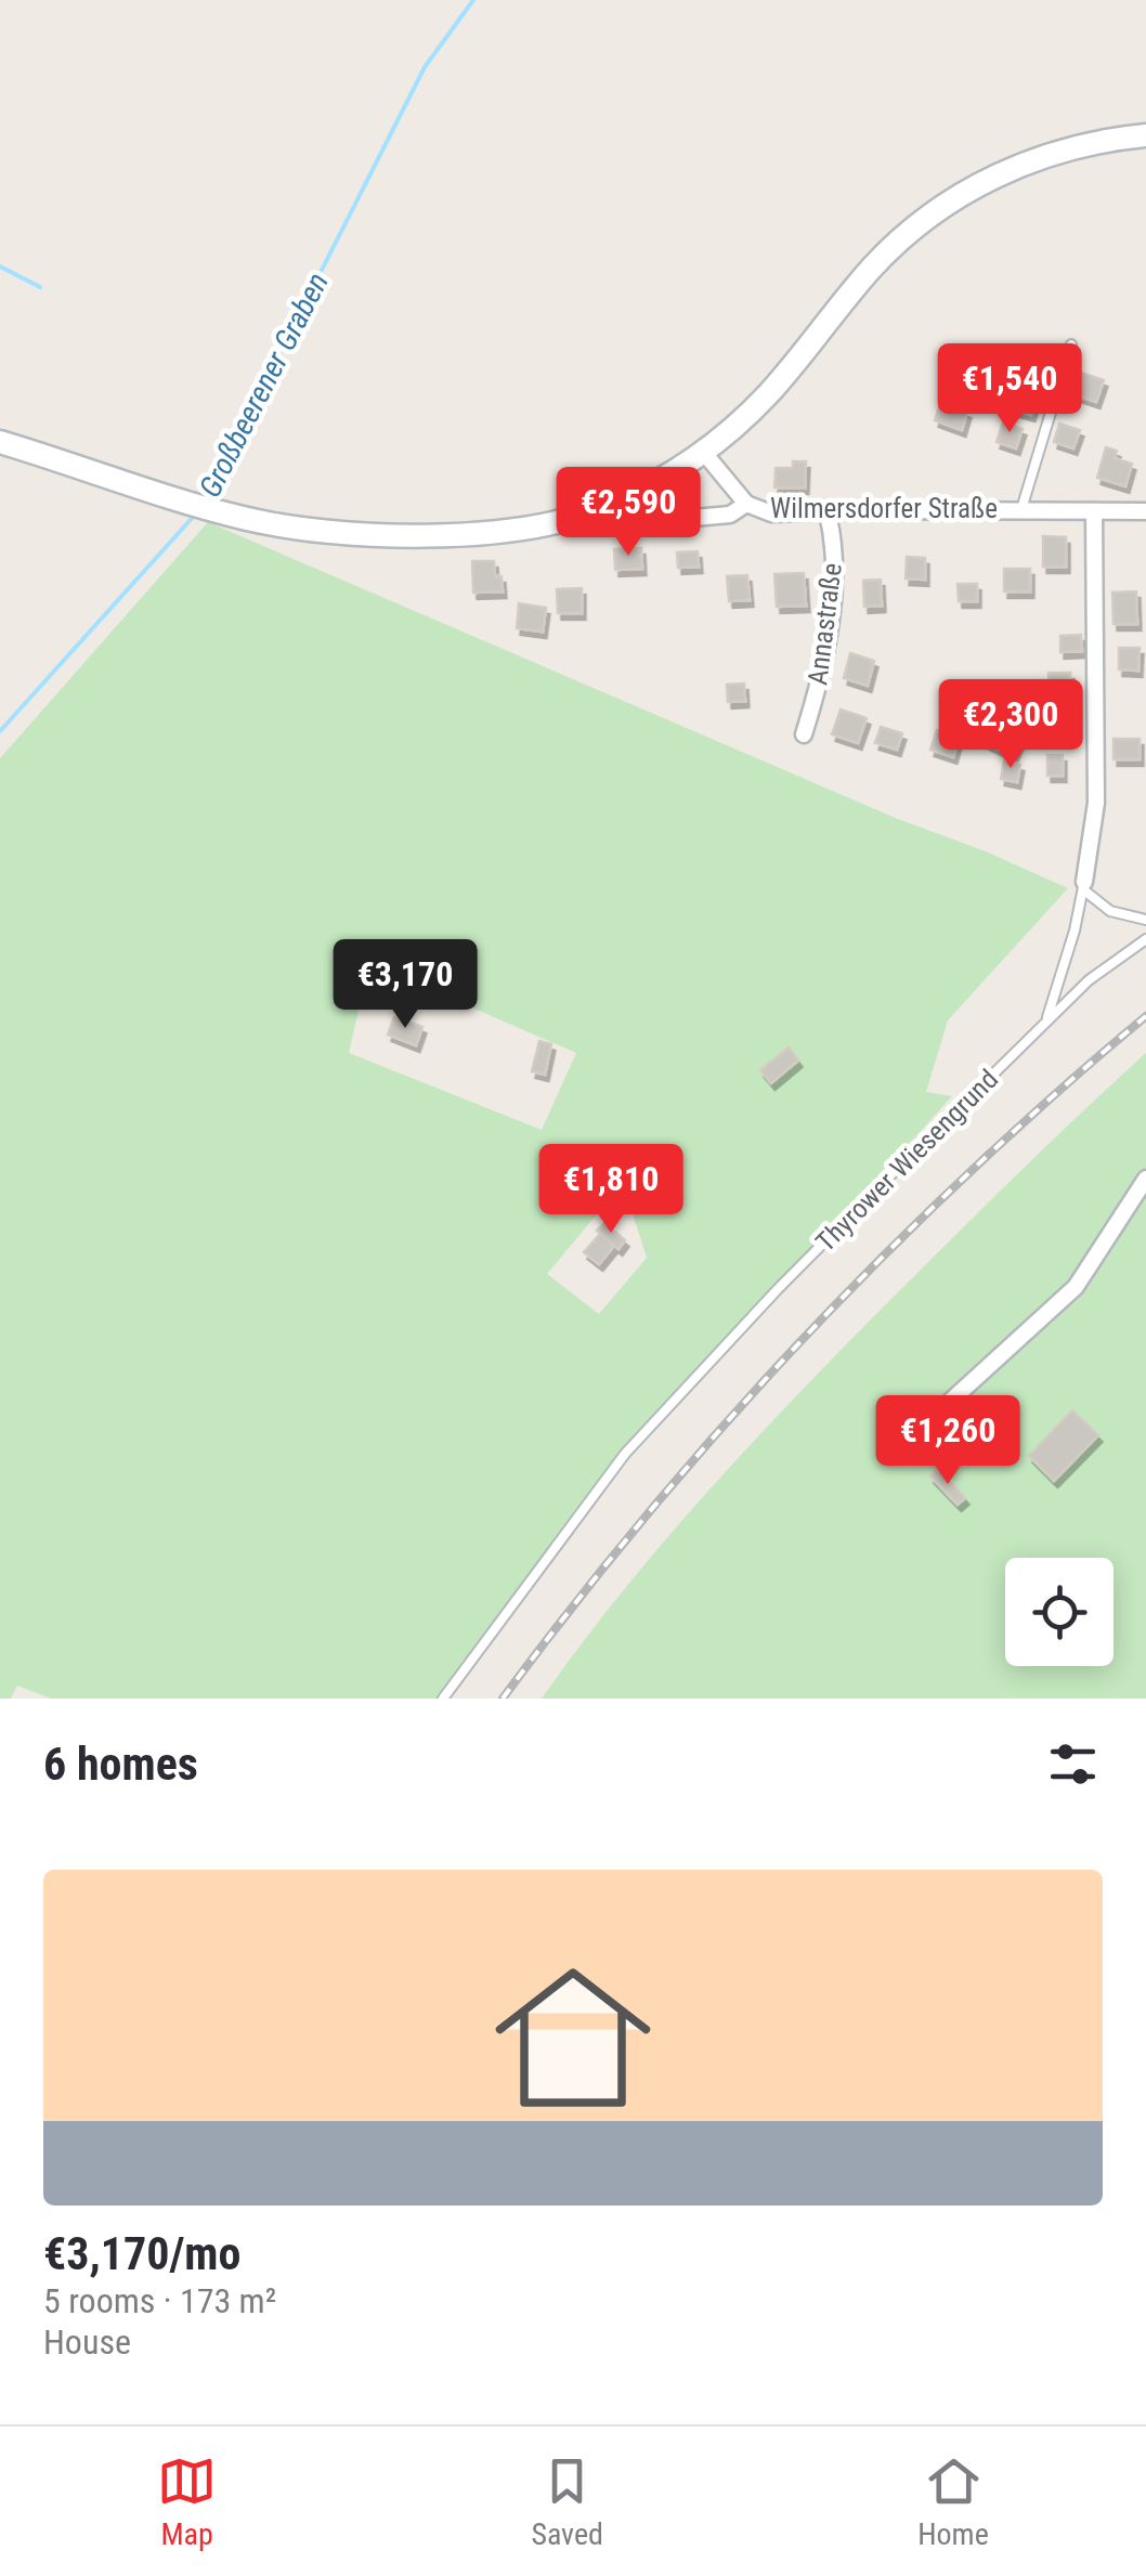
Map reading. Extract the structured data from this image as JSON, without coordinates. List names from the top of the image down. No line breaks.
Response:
{"streets":{"street":["Wilmersdorfer Straße","Annastraße","Thyrower Wiesengrund"]},"crossings":[["Wilmersdorfer Straße","Annastraße"],["Wilmersdorfer Straße","Thyrower Wiesengrund"]],"water":["Großbeerener Graben"],"page":{"price":["€1,540","€2,590","€2,300","€3,170","€1,810","€1,260"],"heading":"6 homes","list":[{"name":"€3,170/mo","note":"5 rooms · 173 m² · House"}],"tabs":["Map","Saved","Home"]}}
